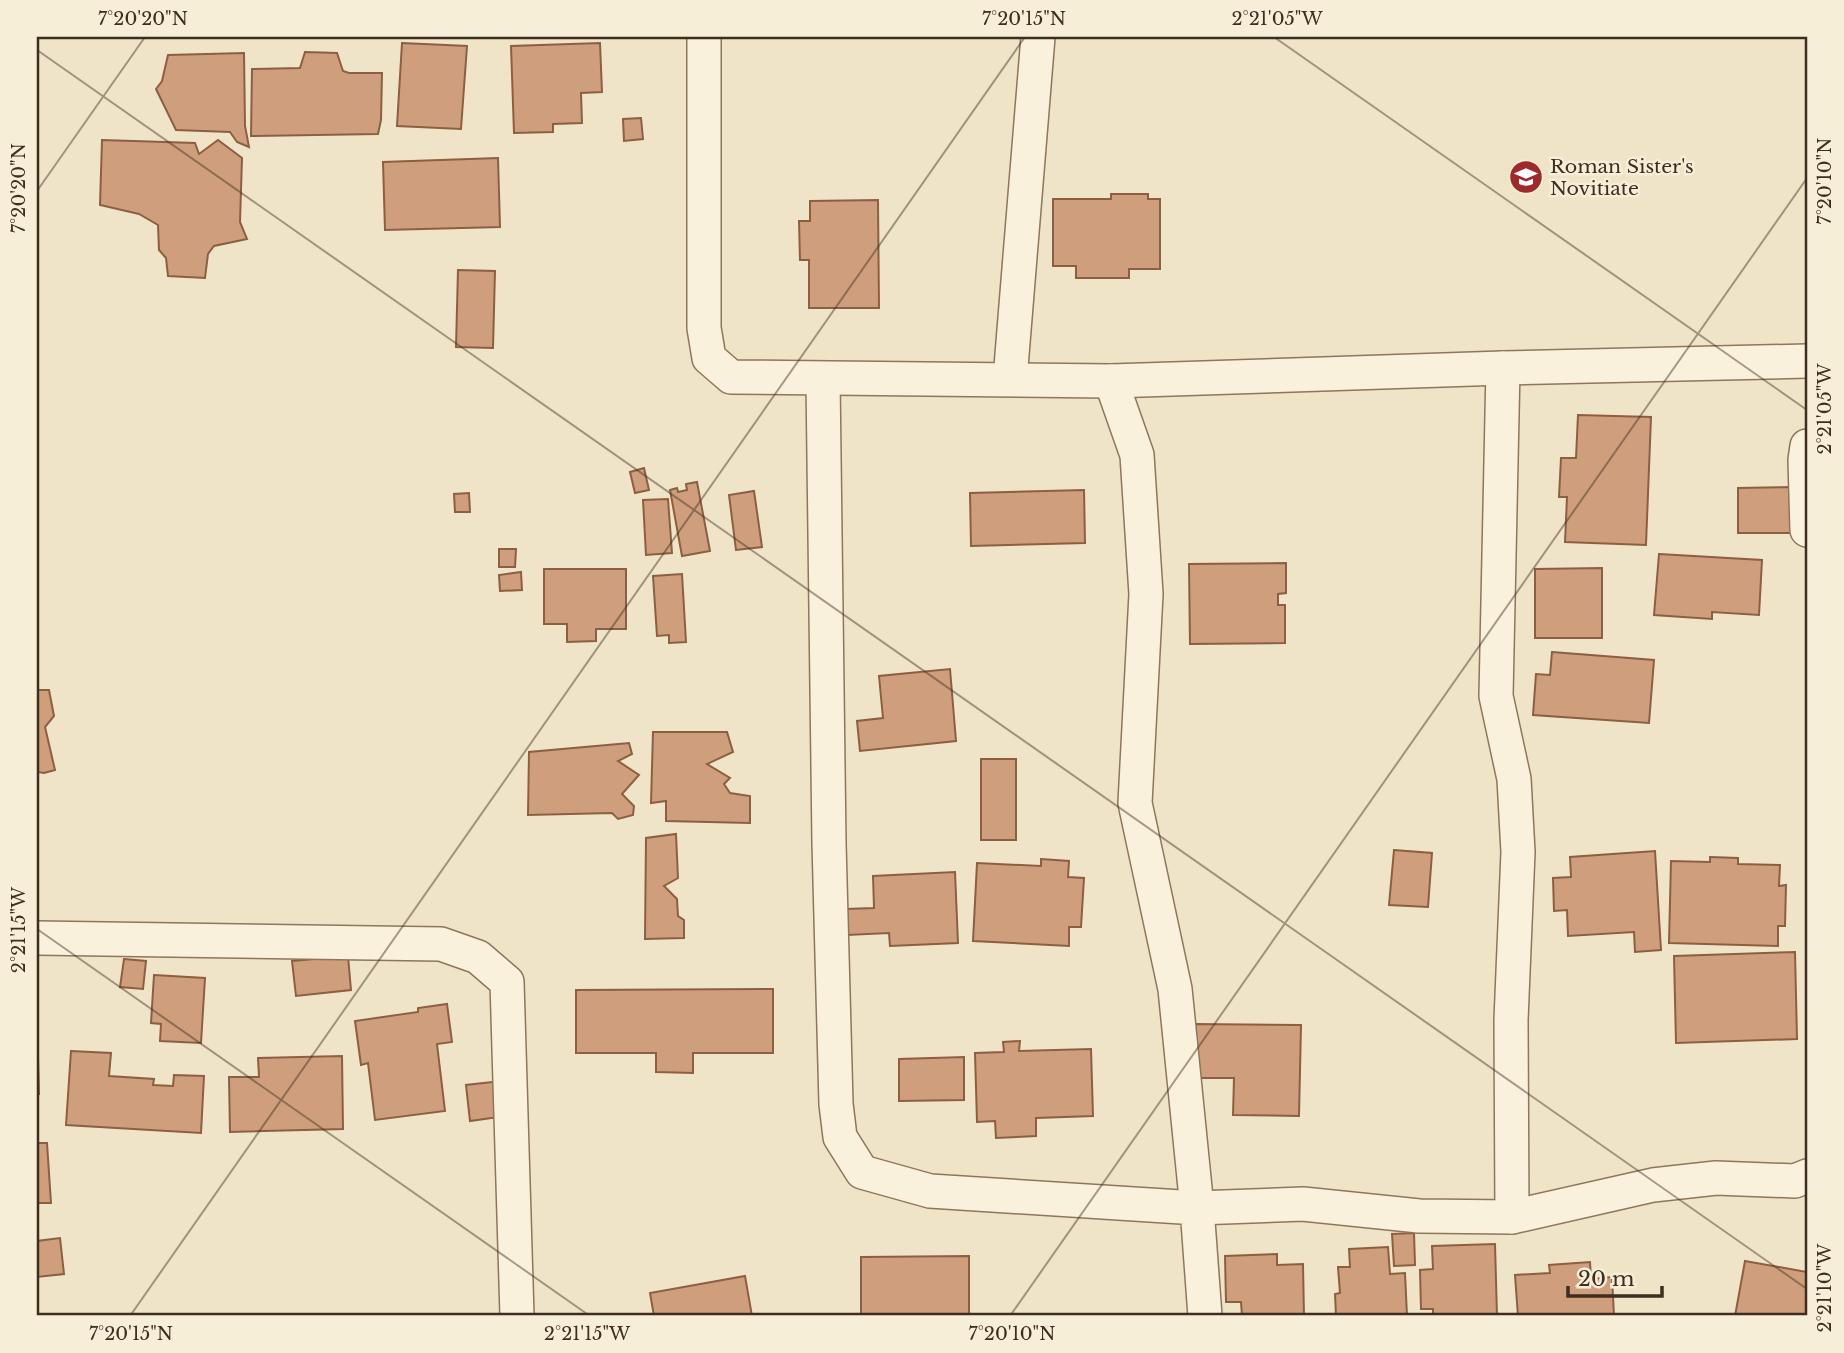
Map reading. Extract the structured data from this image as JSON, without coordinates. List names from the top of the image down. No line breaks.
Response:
{"places":{"school or university":["Roman Sister's Novitiate"]},"scale_bar":"20 m","coordinates":["7°20'20\"N","7°20'15\"N","2°21'05\"W","7°20'10\"N","2°21'15\"W","2°21'10\"W"]}
